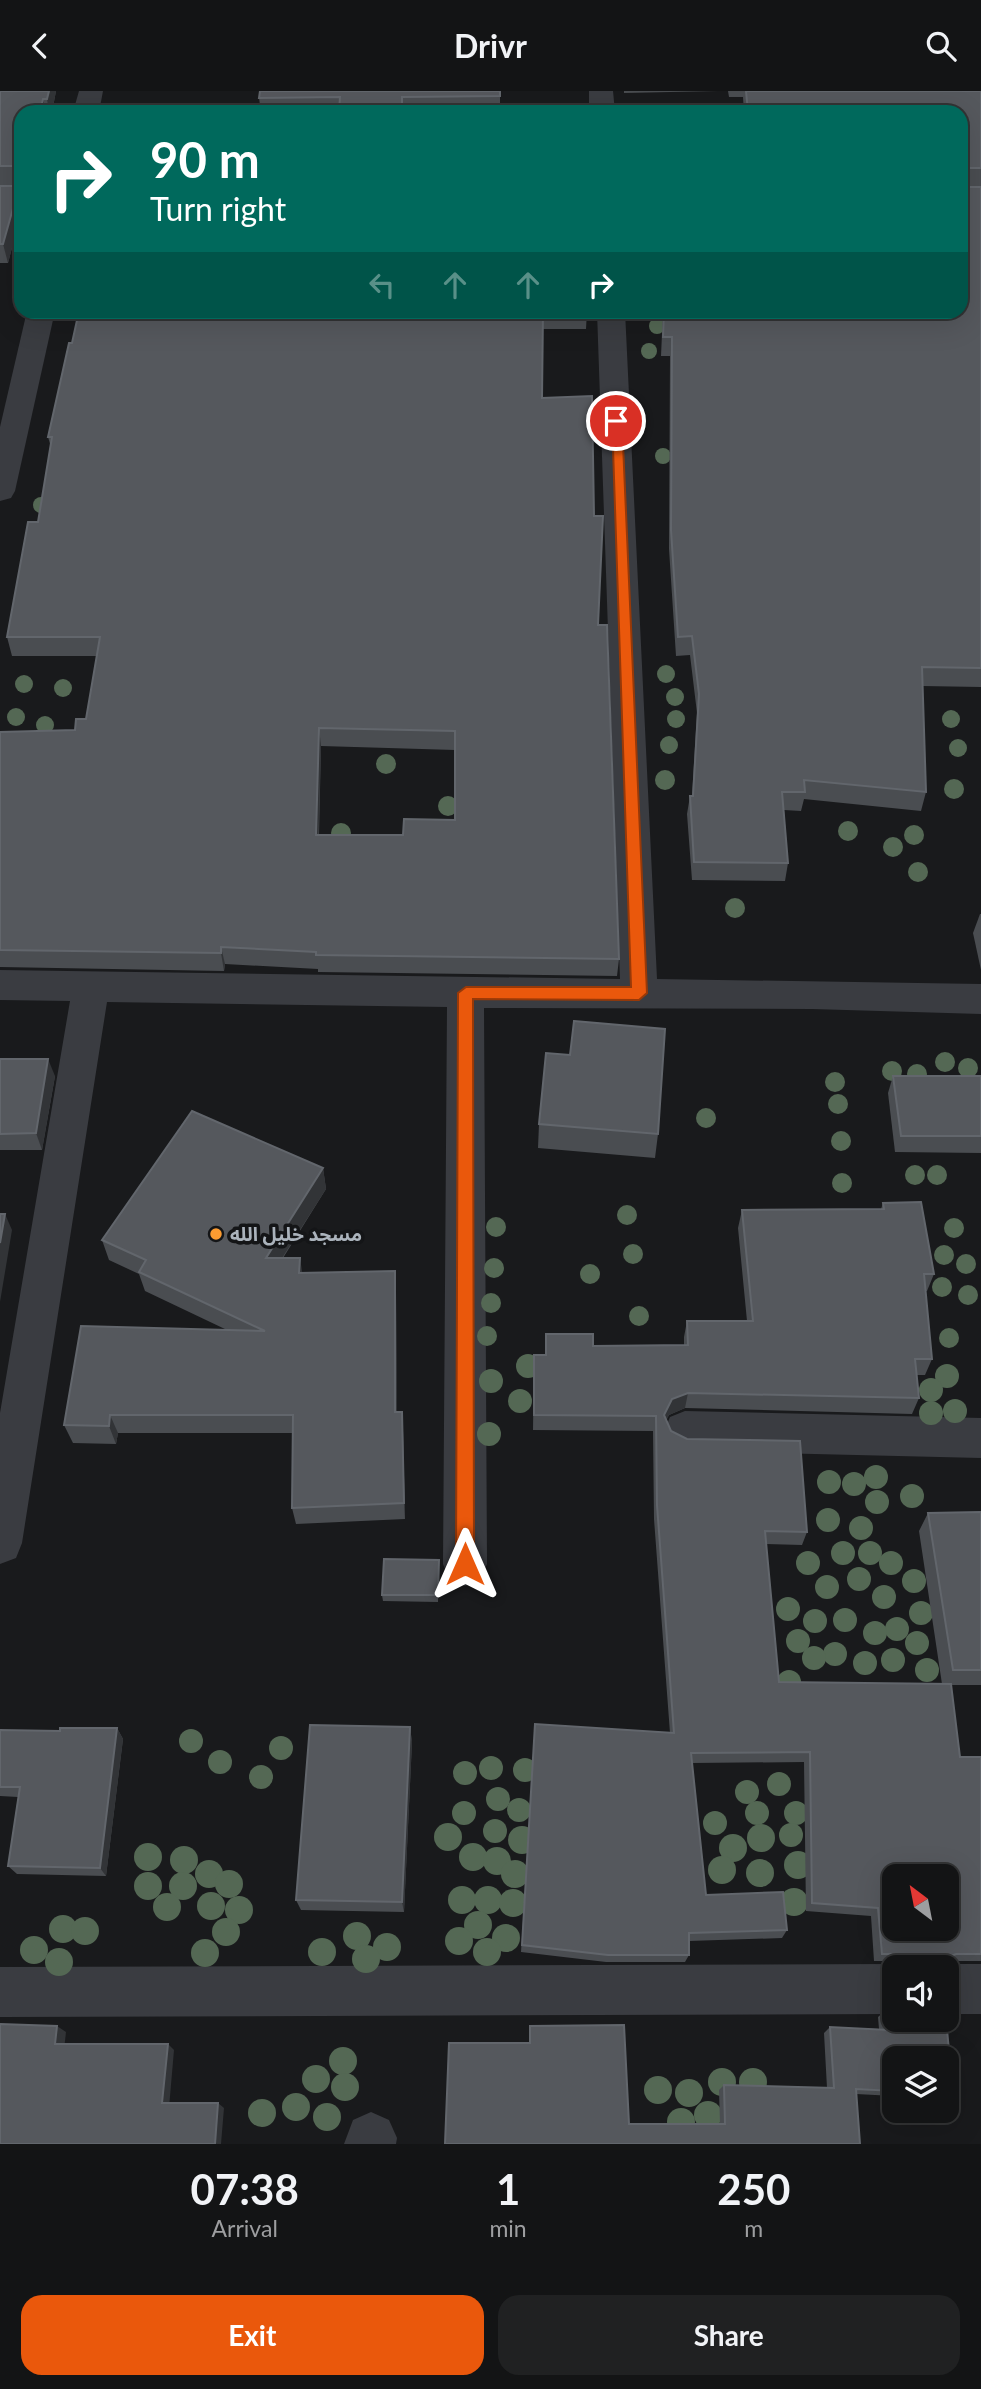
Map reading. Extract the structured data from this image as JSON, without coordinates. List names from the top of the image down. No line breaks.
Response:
{"places":["مسجد خلیل الله"],"north":"top left","page":{"header":"Drivr","turn":["90 m","Turn right"],"eta":["07:38","Arrival","1","min","250","m"],"buttons":["Exit","Share"]}}
